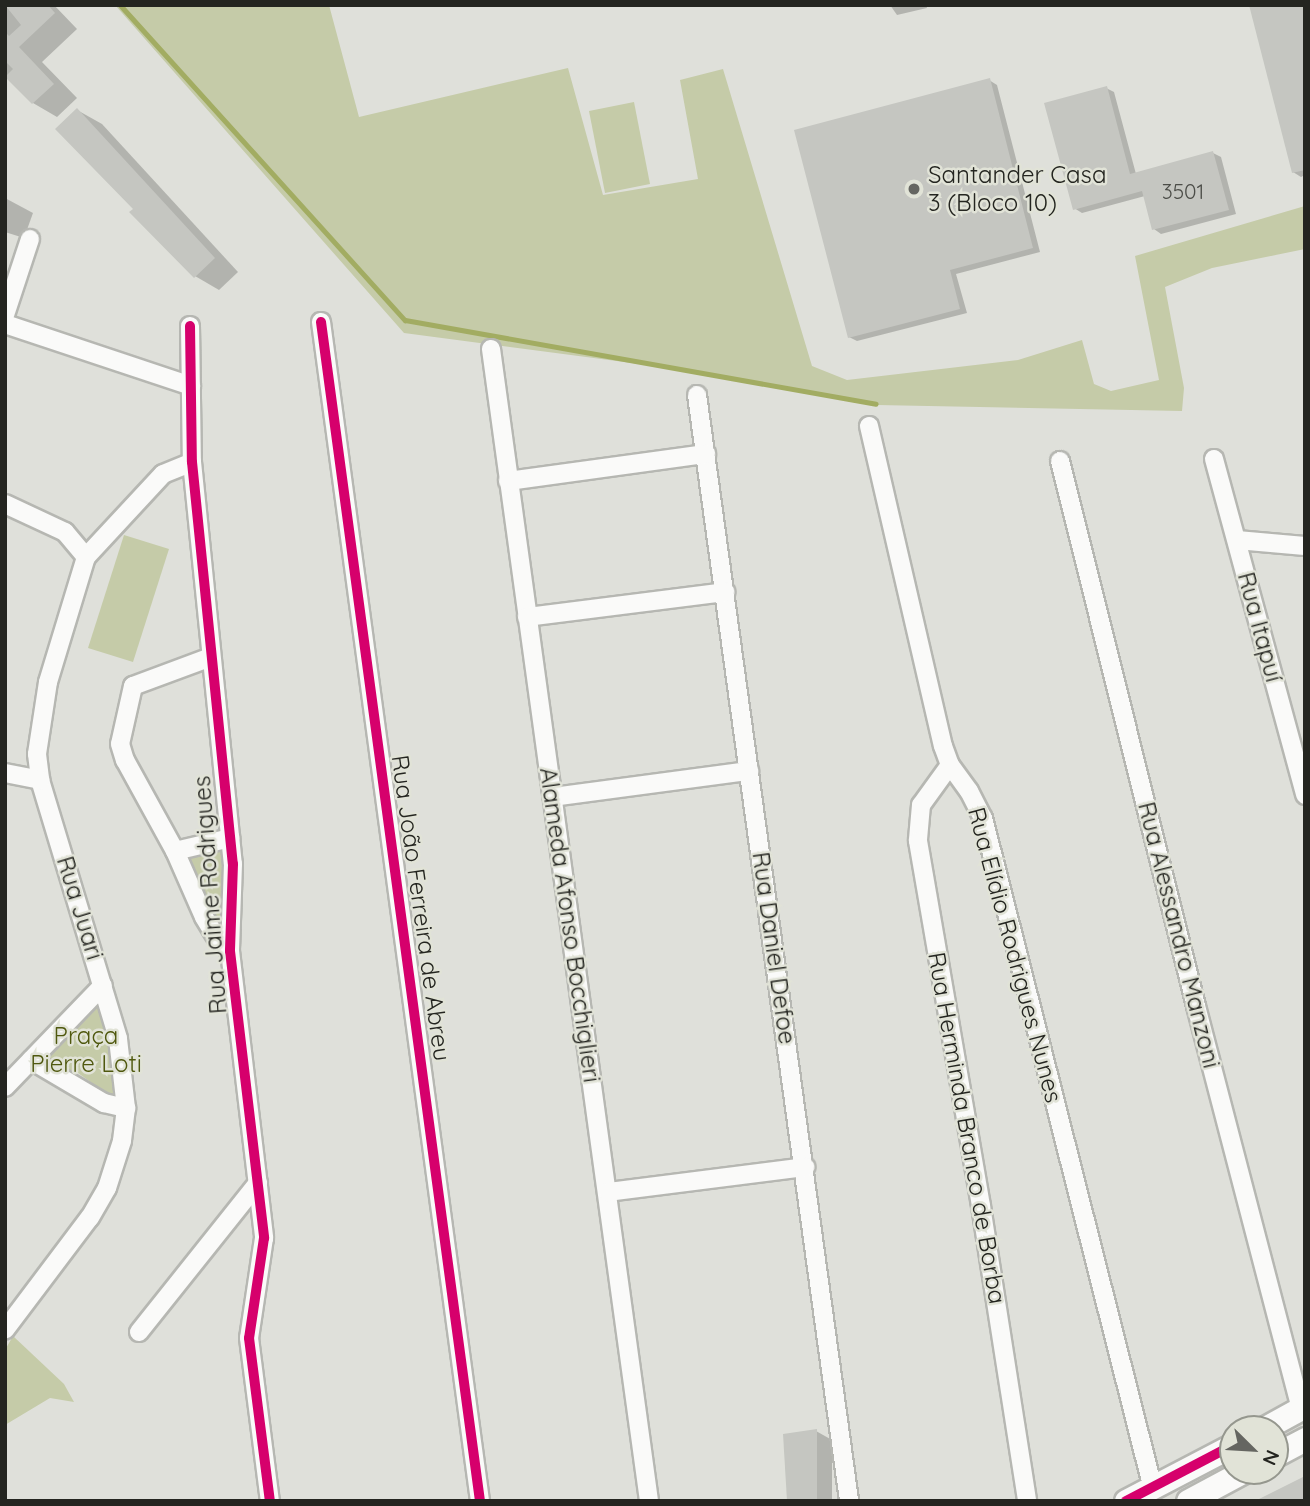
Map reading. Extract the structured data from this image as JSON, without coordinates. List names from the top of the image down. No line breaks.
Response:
{"streets":{"street":["Rua Itapuí","Rua Jaime Rodrigues","Rua Juari","Rua João Ferreira de Abreu","Alameda Afonso Bocchiglieri","Rua Alessandro Manzoni","Rua Daniel Defoe","Rua Elídio Rodrigues Nunes","Rua Herminda Branco de Borba"]},"crossings":[["Rua Elídio Rodrigues Nunes","Rua Herminda Branco de Borba"]],"parks":["Praça Pierre Loti"],"places":["Santander Casa 3 (Bloco 10)"],"house_numbers":["3501"],"north":"bottom right"}
